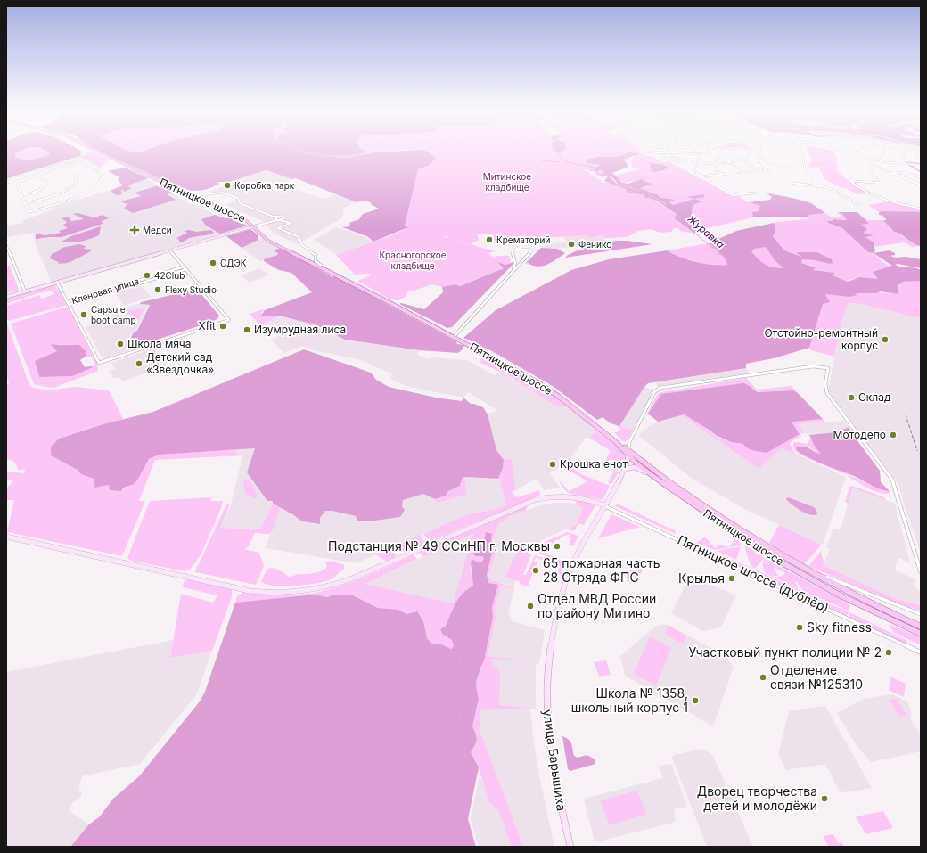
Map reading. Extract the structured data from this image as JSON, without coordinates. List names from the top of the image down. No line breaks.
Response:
{"streets":{"main road":["Пятницкое шоссе"],"street":["Кленовая улица","Пятницкое шоссе (дублёр)","улица Барышиха"]},"crossings":[["Пятницкое шоссе","улица Барышиха"],["Пятницкое шоссе (дублёр)","улица Барышиха"]],"water":["Журавка"],"parks":["Митинское кладбище","Красногорское кладбище"],"places":{"other":["Коробка парк","Крематорий","Феникс","СДЭК","42Club","Flexy Studio","Capsule boot camp","Xfit","Изумрудная лиса","Отстойно-ремонтный корпус","Школа мяча","Детский сад «Звездочка»","Склад","Мотодепо","Крошка енот","Подстанция № 49 ССиНП г. Москвы","65 пожарная часть 28 Отряда ФПС","Крылья","Отдел МВД России по району Митино","Sky fitness","Участковый пункт полиции № 2","Отделение связи №125310","Школа № 1358, школьный корпус 1","Дворец творчества детей и молодёжи"],"health":["Медси"]}}
